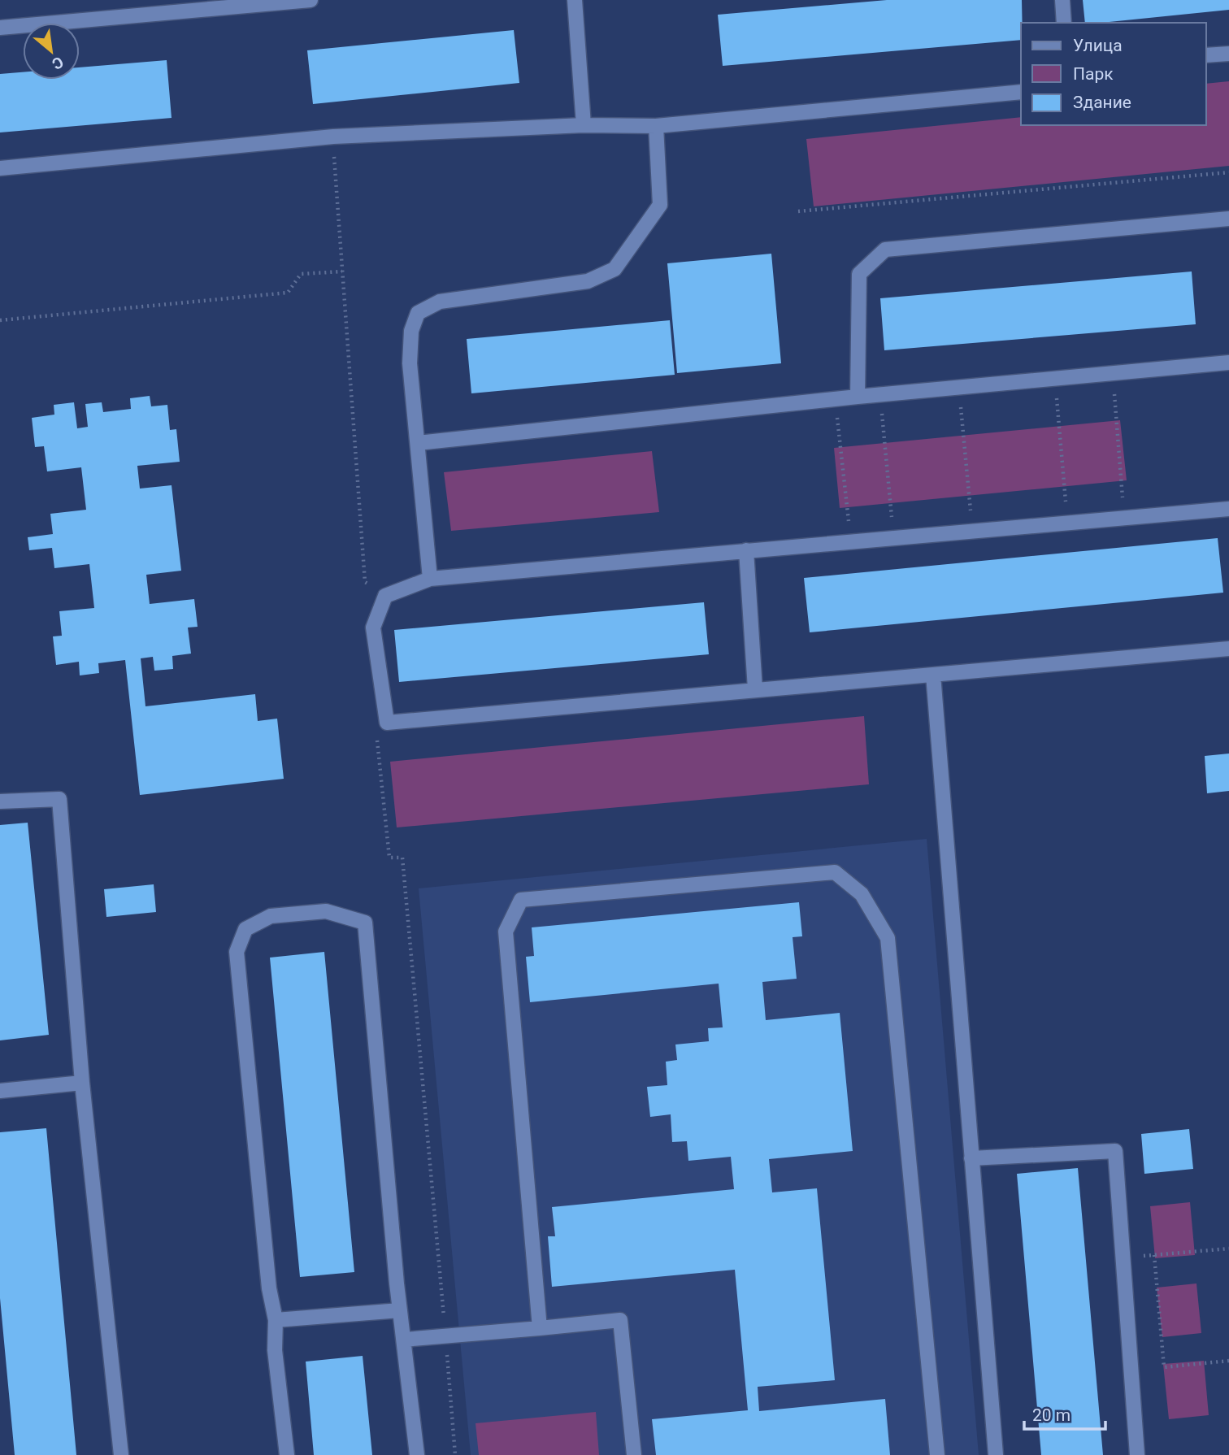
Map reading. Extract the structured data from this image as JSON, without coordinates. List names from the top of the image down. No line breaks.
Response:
{"legend":["Улица","Парк","Здание"],"scale_bar":"20 m","north":"bottom right"}
